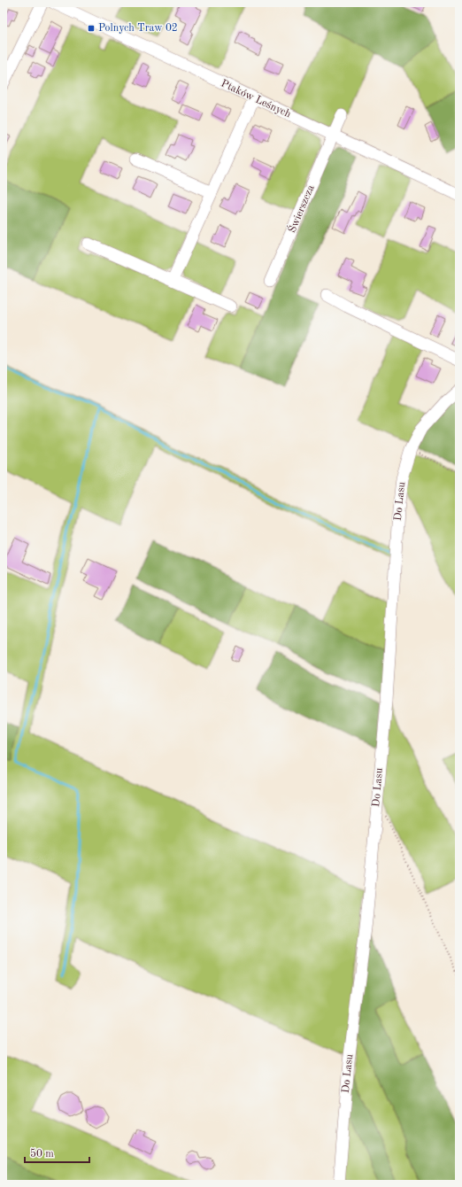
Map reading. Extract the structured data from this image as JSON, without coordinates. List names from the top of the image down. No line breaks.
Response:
{"streets":{"street":["Ptaków Leśnych","Świerszcza","Do Lasu"]},"crossings":[["Ptaków Leśnych","Świerszcza"]],"places":{"transit":["Polnych Traw 02"]},"scale_bar":"50 m"}
